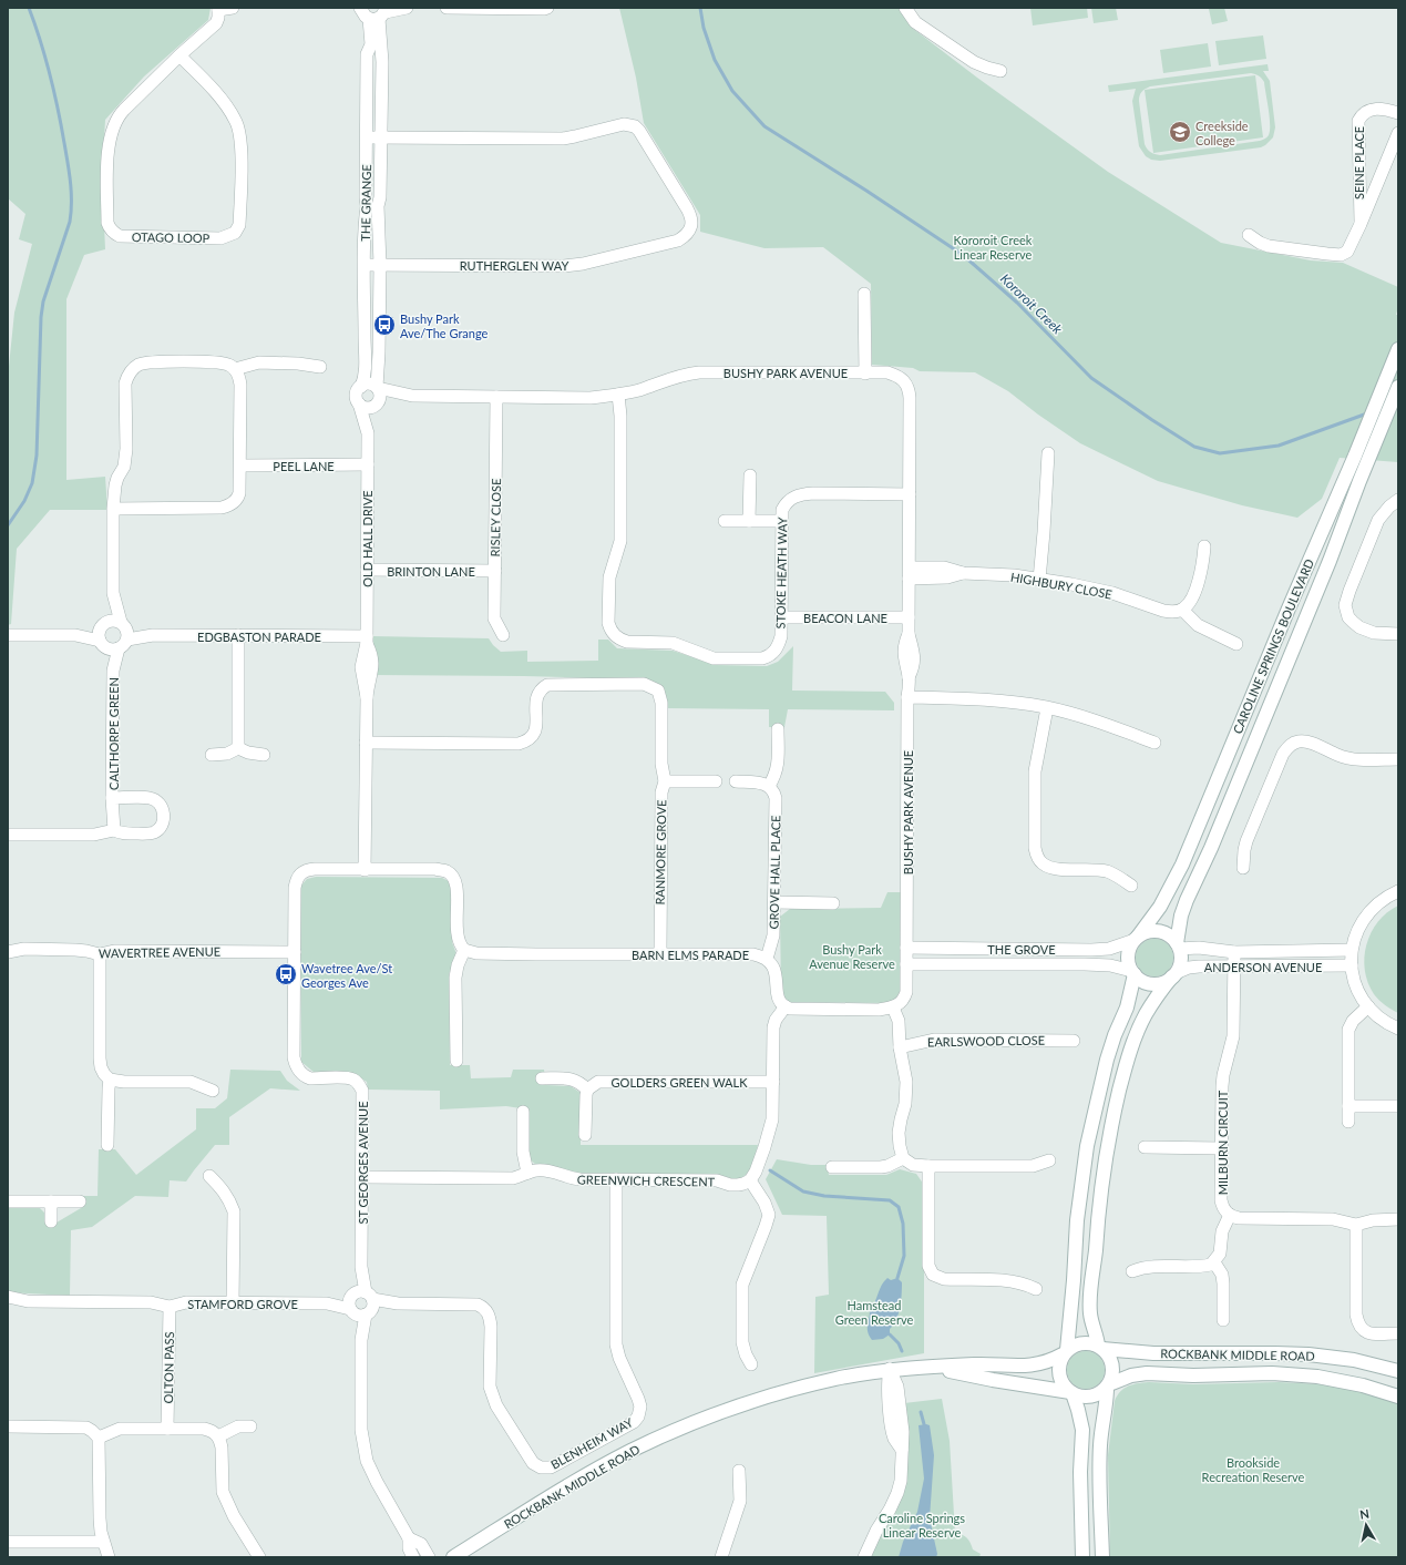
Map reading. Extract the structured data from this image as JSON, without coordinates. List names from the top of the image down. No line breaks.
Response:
{"streets":{"main road":["CAROLINE SPRINGS BOULEVARD","ROCKBANK MIDDLE ROAD"],"street":["SEINE PLACE","THE GRANGE","OTAGO LOOP","RUTHERGLEN WAY","BUSHY PARK AVENUE","PEEL LANE","RISLEY CLOSE","OLD HALL DRIVE","BRINTON LANE","STOKE HEATH WAY","HIGHBURY CLOSE","BEACON LANE","EDGBASTON PARADE","CALTHORPE GREEN","RANMORE GROVE","GROVE HALL PLACE","THE GROVE","WAVERTREE AVENUE","BARN ELMS PARADE","ANDERSON AVENUE","EARLSWOOD CLOSE","GOLDERS GREEN WALK","MILBURN CIRCUIT","ST GEORGES AVENUE","GREENWICH CRESCENT","STAMFORD GROVE","OLTON PASS","BLENHEIM WAY"]},"crossings":[["THE GRANGE","RUTHERGLEN WAY"],["THE GRANGE","BUSHY PARK AVENUE"],["THE GRANGE","OLD HALL DRIVE"],["BUSHY PARK AVENUE","RISLEY CLOSE"],["BUSHY PARK AVENUE","OLD HALL DRIVE"],["BUSHY PARK AVENUE","STOKE HEATH WAY"],["BUSHY PARK AVENUE","HIGHBURY CLOSE"],["BUSHY PARK AVENUE","BEACON LANE"],["BUSHY PARK AVENUE","THE GROVE"],["PEEL LANE","OLD HALL DRIVE"],["RISLEY CLOSE","BRINTON LANE"],["OLD HALL DRIVE","BRINTON LANE"],["OLD HALL DRIVE","EDGBASTON PARADE"],["OLD HALL DRIVE","RANMORE GROVE"],["OLD HALL DRIVE","ST GEORGES AVENUE"],["STOKE HEATH WAY","BEACON LANE"],["EDGBASTON PARADE","CALTHORPE GREEN"],["CAROLINE SPRINGS BOULEVARD","THE GROVE"],["CAROLINE SPRINGS BOULEVARD","ANDERSON AVENUE"],["RANMORE GROVE","BARN ELMS PARADE"],["GROVE HALL PLACE","BARN ELMS PARADE"],["THE GROVE","ANDERSON AVENUE"],["WAVERTREE AVENUE","ST GEORGES AVENUE"],["BARN ELMS PARADE","ST GEORGES AVENUE"],["ANDERSON AVENUE","MILBURN CIRCUIT"],["ST GEORGES AVENUE","GREENWICH CRESCENT"],["ST GEORGES AVENUE","STAMFORD GROVE"],["ST GEORGES AVENUE","BLENHEIM WAY"],["GREENWICH CRESCENT","BLENHEIM WAY"],["STAMFORD GROVE","OLTON PASS"],["STAMFORD GROVE","BLENHEIM WAY"]],"water":["Kororoit Creek"],"parks":["Kororoit Creek Linear Reserve","Bushy Park Avenue Reserve","Hamstead Green Reserve","Brookside Recreation Reserve","Caroline Springs Linear Reserve"],"places":{"school or university":["Creekside College"],"bus stop":["Bushy Park Ave/The Grange","Wavetree Ave/St Georges Ave"]},"north":"top"}
